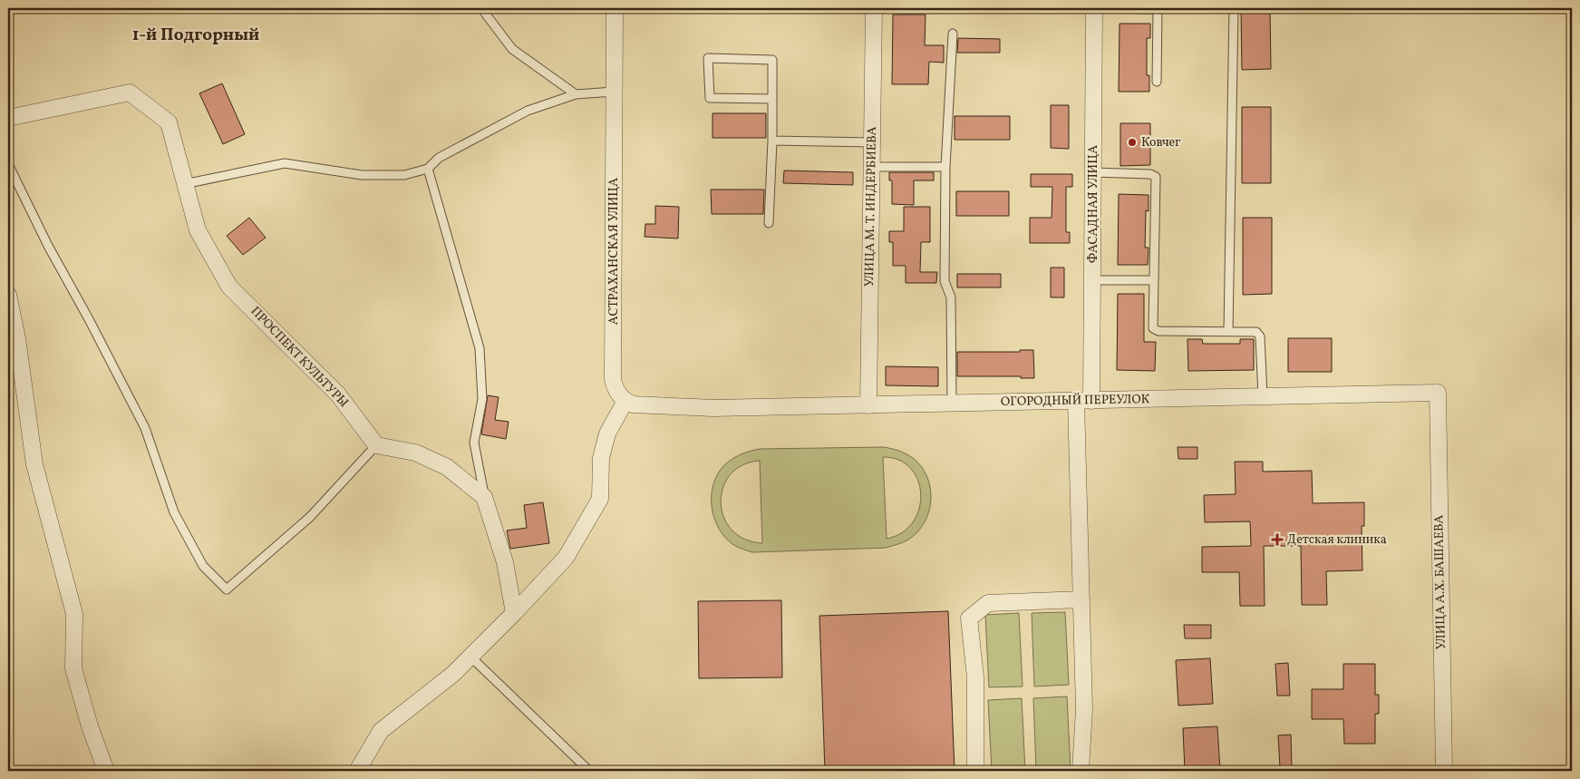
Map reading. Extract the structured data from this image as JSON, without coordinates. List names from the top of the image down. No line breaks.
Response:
{"streets":{"street":["ФАСАДНАЯ УЛИЦА","УЛИЦА М. Т. ИНДЕРБИЕВА","АСТРАХАНСКАЯ УЛИЦА","ПРОСПЕКТ КУЛЬТУРЫ","ОГОРОДНЫЙ ПЕРЕУЛОК","УЛИЦА А.Х. БАШАЕВА"]},"crossings":[["ФАСАДНАЯ УЛИЦА","ОГОРОДНЫЙ ПЕРЕУЛОК"],["УЛИЦА М. Т. ИНДЕРБИЕВА","ОГОРОДНЫЙ ПЕРЕУЛОК"],["АСТРАХАНСКАЯ УЛИЦА","ОГОРОДНЫЙ ПЕРЕУЛОК"],["ОГОРОДНЫЙ ПЕРЕУЛОК","УЛИЦА А.Х. БАШАЕВА"]],"districts":["1-й Подгорный"],"places":{"other":["Ковчег"],"health":["Детская клиника"]}}
